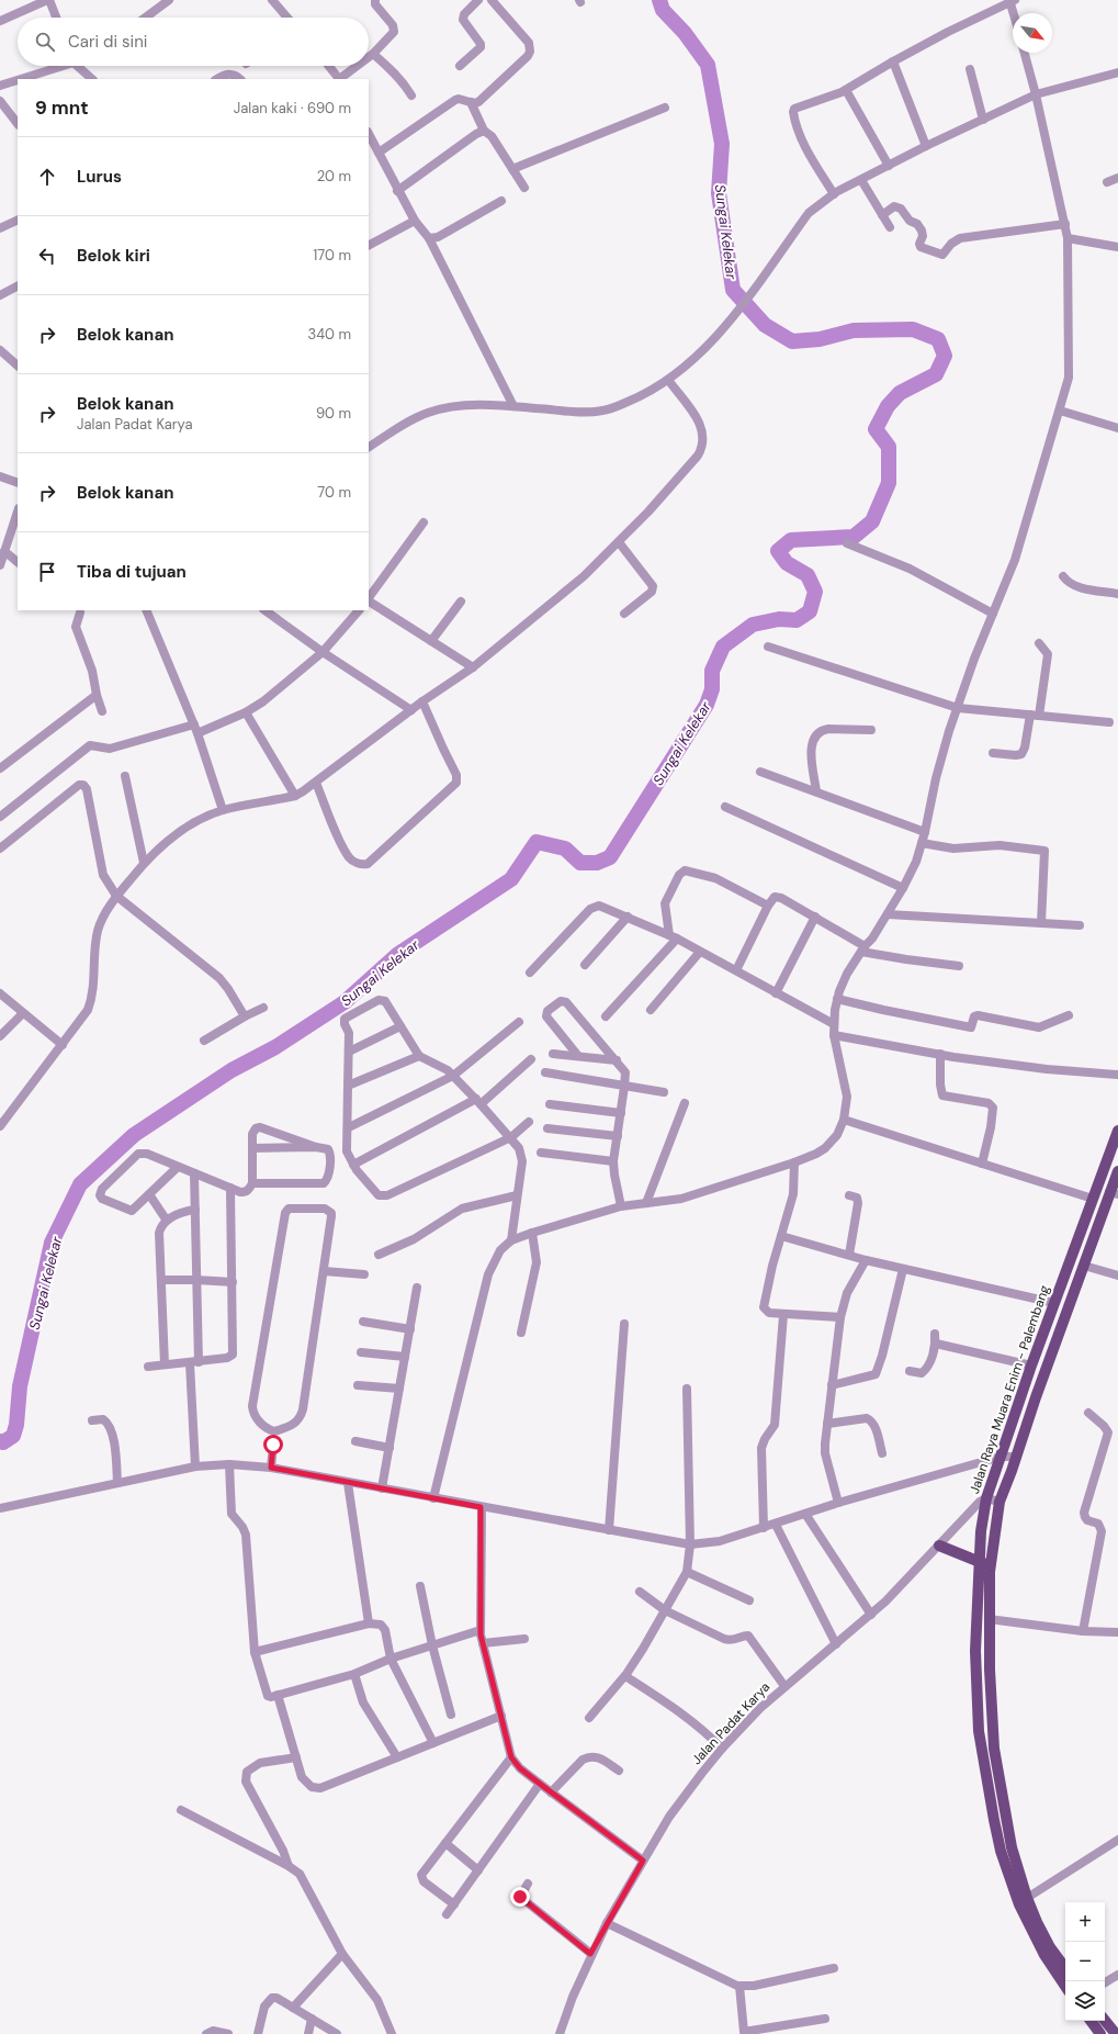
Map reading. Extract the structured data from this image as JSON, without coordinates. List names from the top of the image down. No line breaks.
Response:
{"streets":{"main road":["Jalan Raya Muara Enim - Palembang"],"street":["Jalan Padat Karya"]},"crossings":[["Jalan Raya Muara Enim - Palembang","Jalan Padat Karya"]],"water":["Sungai Kelekar"],"north":"bottom right","page":{"search":"Cari di sini","heading":["9 mnt","Jalan kaki · 690 m"],"list":[["Lurus","20 m"],["Belok kiri","170 m"],["Belok kanan","340 m"],["Belok kanan","Jalan Padat Karya","90 m"],["Belok kanan","70 m"],"Tiba di tujuan"],"map_buttons":["+","−"]}}
